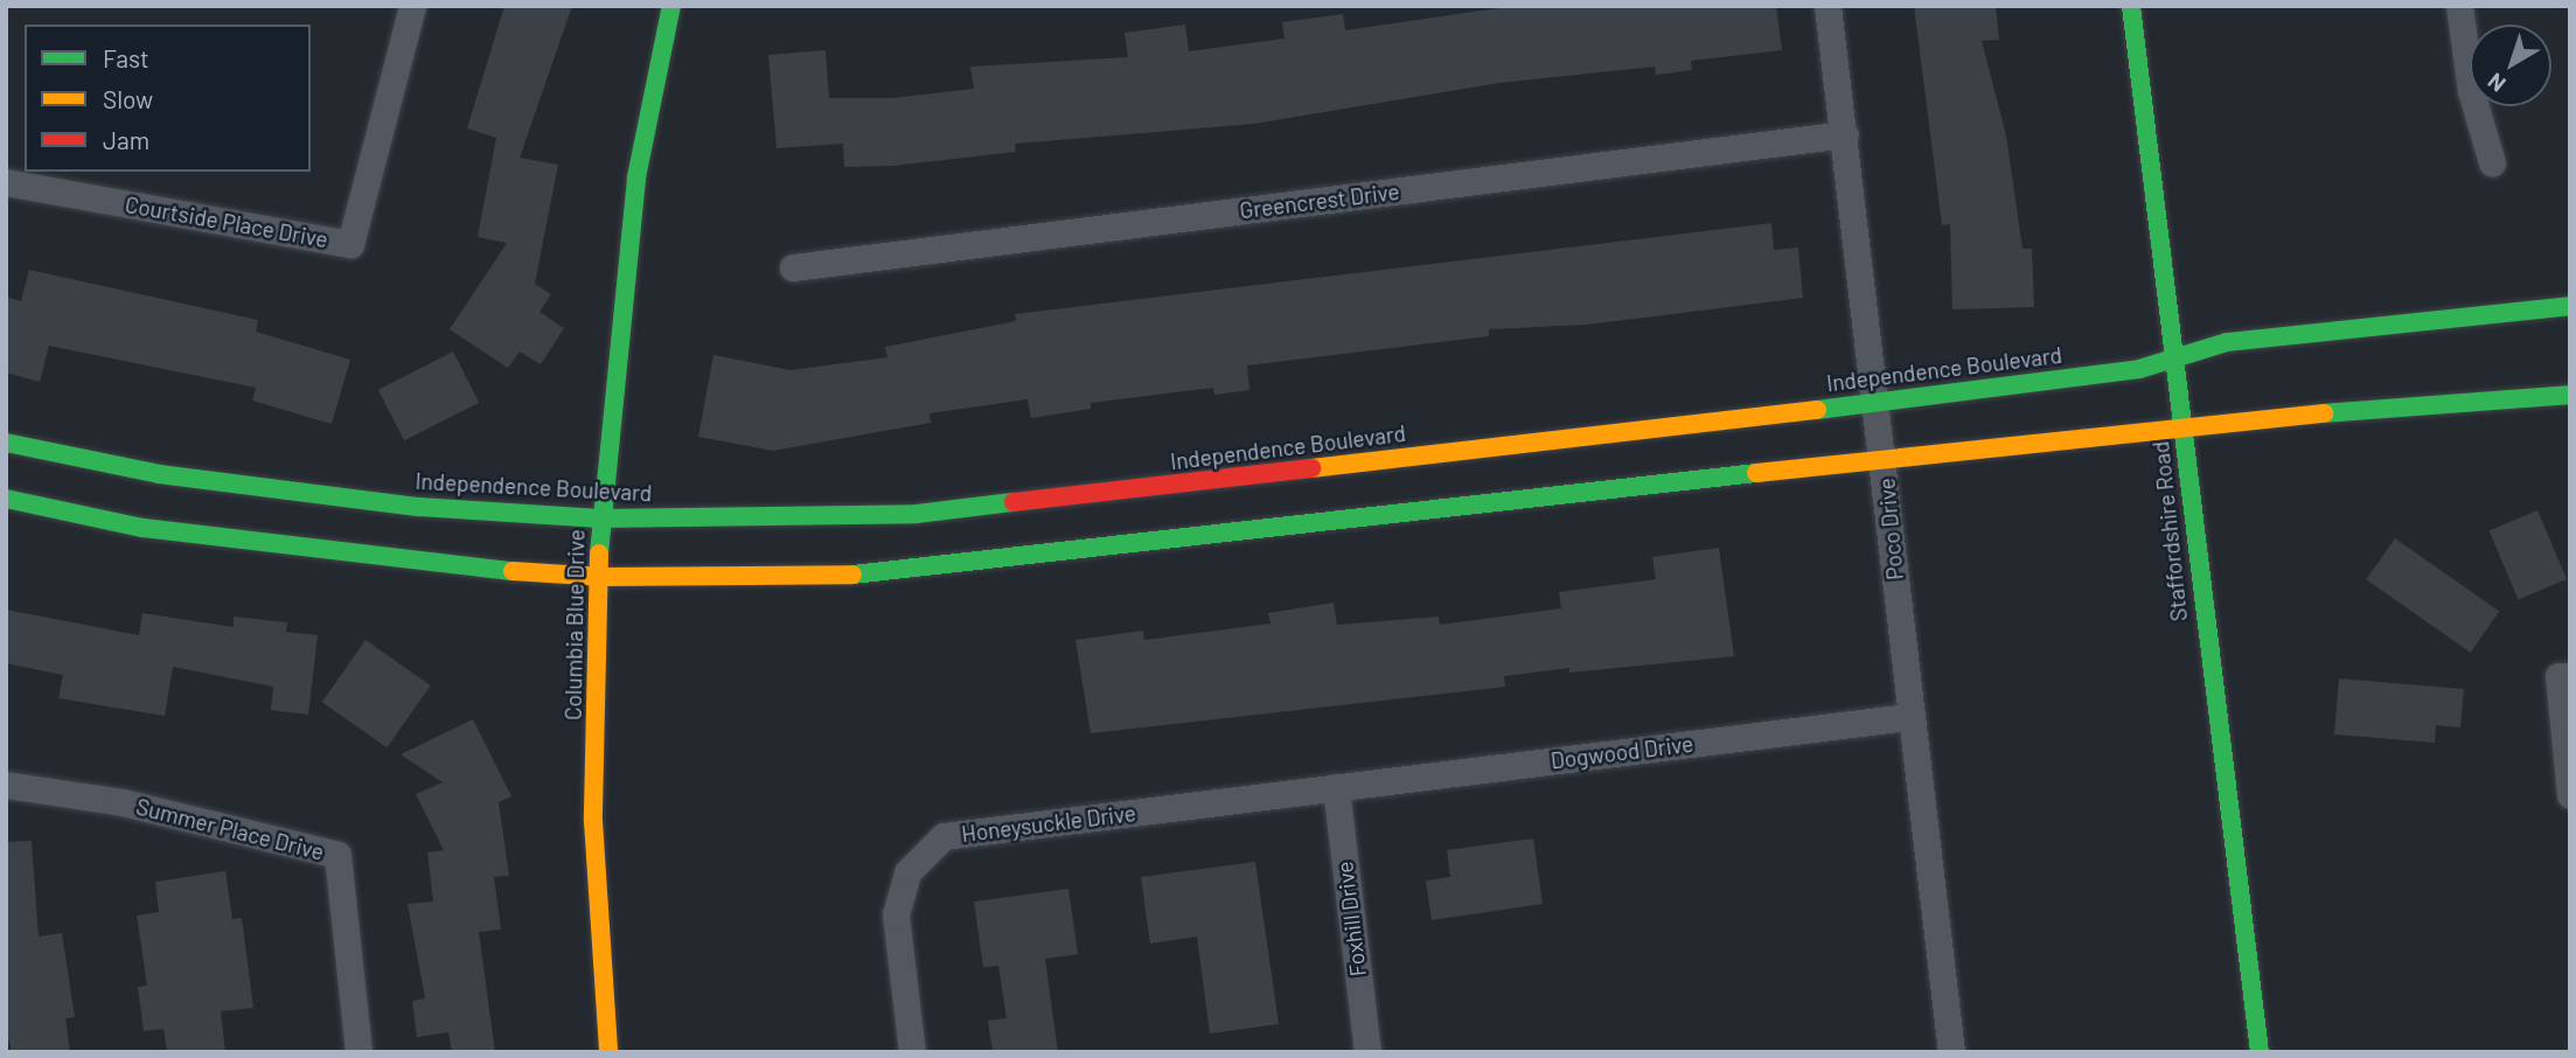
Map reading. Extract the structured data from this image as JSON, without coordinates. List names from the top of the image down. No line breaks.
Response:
{"streets":{"main road":["Independence Boulevard","Staffordshire Road","Columbia Blue Drive"],"street":["Greencrest Drive","Courtside Place Drive","Poco Drive","Dogwood Drive","Honeysuckle Drive","Summer Place Drive","Foxhill Drive"]},"crossings":[["Greencrest Drive","Poco Drive"],["Independence Boulevard","Poco Drive"],["Independence Boulevard","Staffordshire Road"],["Independence Boulevard","Columbia Blue Drive"],["Poco Drive","Dogwood Drive"],["Dogwood Drive","Honeysuckle Drive"],["Dogwood Drive","Foxhill Drive"],["Honeysuckle Drive","Foxhill Drive"]],"legend":["Fast","Slow","Jam"],"north":"bottom left"}
